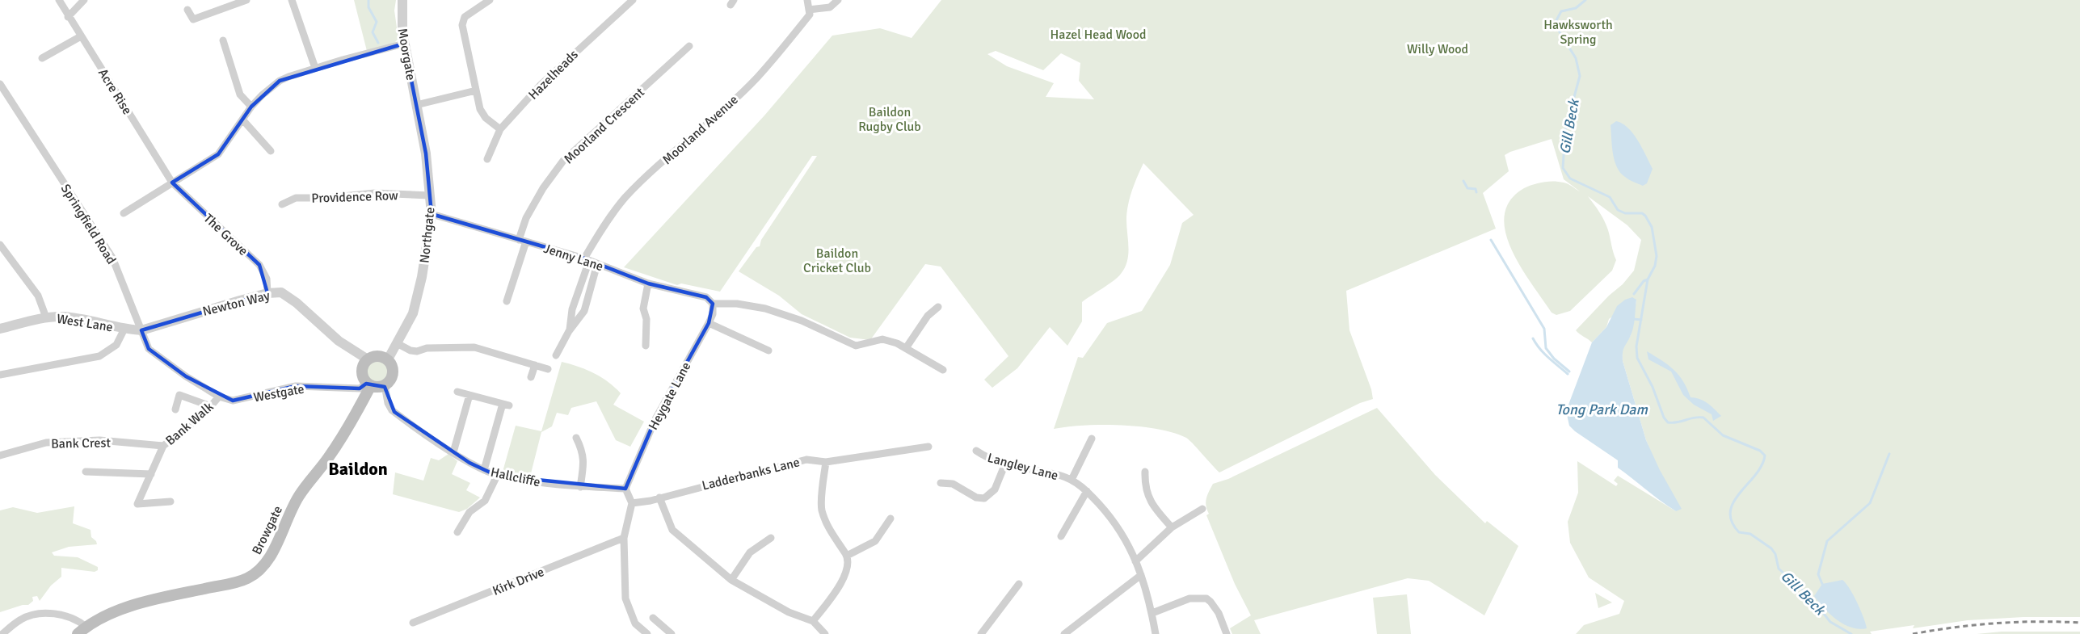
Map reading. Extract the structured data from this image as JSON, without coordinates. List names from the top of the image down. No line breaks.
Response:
{"streets":{"main road":["Browgate"],"street":["Moorgate","Hazelheads","Acre Rise","Moorland Crescent","Moorland Avenue","Providence Row","Springfield Road","The Grove","Northgate","Jenny Lane","Newton Way","West Lane","Westgate","Heygate Lane","Bank Walk","Bank Crest","Langley Lane","Ladderbanks Lane","Hallcliffe","Kirk Drive"]},"crossings":[["Moorgate","Northgate"],["Acre Rise","The Grove"],["Moorland Crescent","Jenny Lane"],["Moorland Avenue","Jenny Lane"],["Providence Row","Northgate"],["Springfield Road","Newton Way"],["Springfield Road","West Lane"],["Springfield Road","Westgate"],["Springfield Road","Bank Walk"],["The Grove","Newton Way"],["Northgate","Jenny Lane"],["Northgate","Newton Way"],["Northgate","Westgate"],["Northgate","Hallcliffe"],["Northgate","Browgate"],["Jenny Lane","Heygate Lane"],["Newton Way","West Lane"],["Newton Way","Westgate"],["Newton Way","Hallcliffe"],["Newton Way","Browgate"],["Westgate","Bank Walk"],["Westgate","Hallcliffe"],["Westgate","Browgate"],["Heygate Lane","Hallcliffe"],["Bank Walk","Bank Crest"],["Hallcliffe","Browgate"]],"districts":["Baildon"],"water":["Gill Beck","Tong Park Dam"],"parks":["Hawksworth Spring","Hazel Head Wood","Willy Wood","Baildon Rugby Club","Baildon Cricket Club"]}
